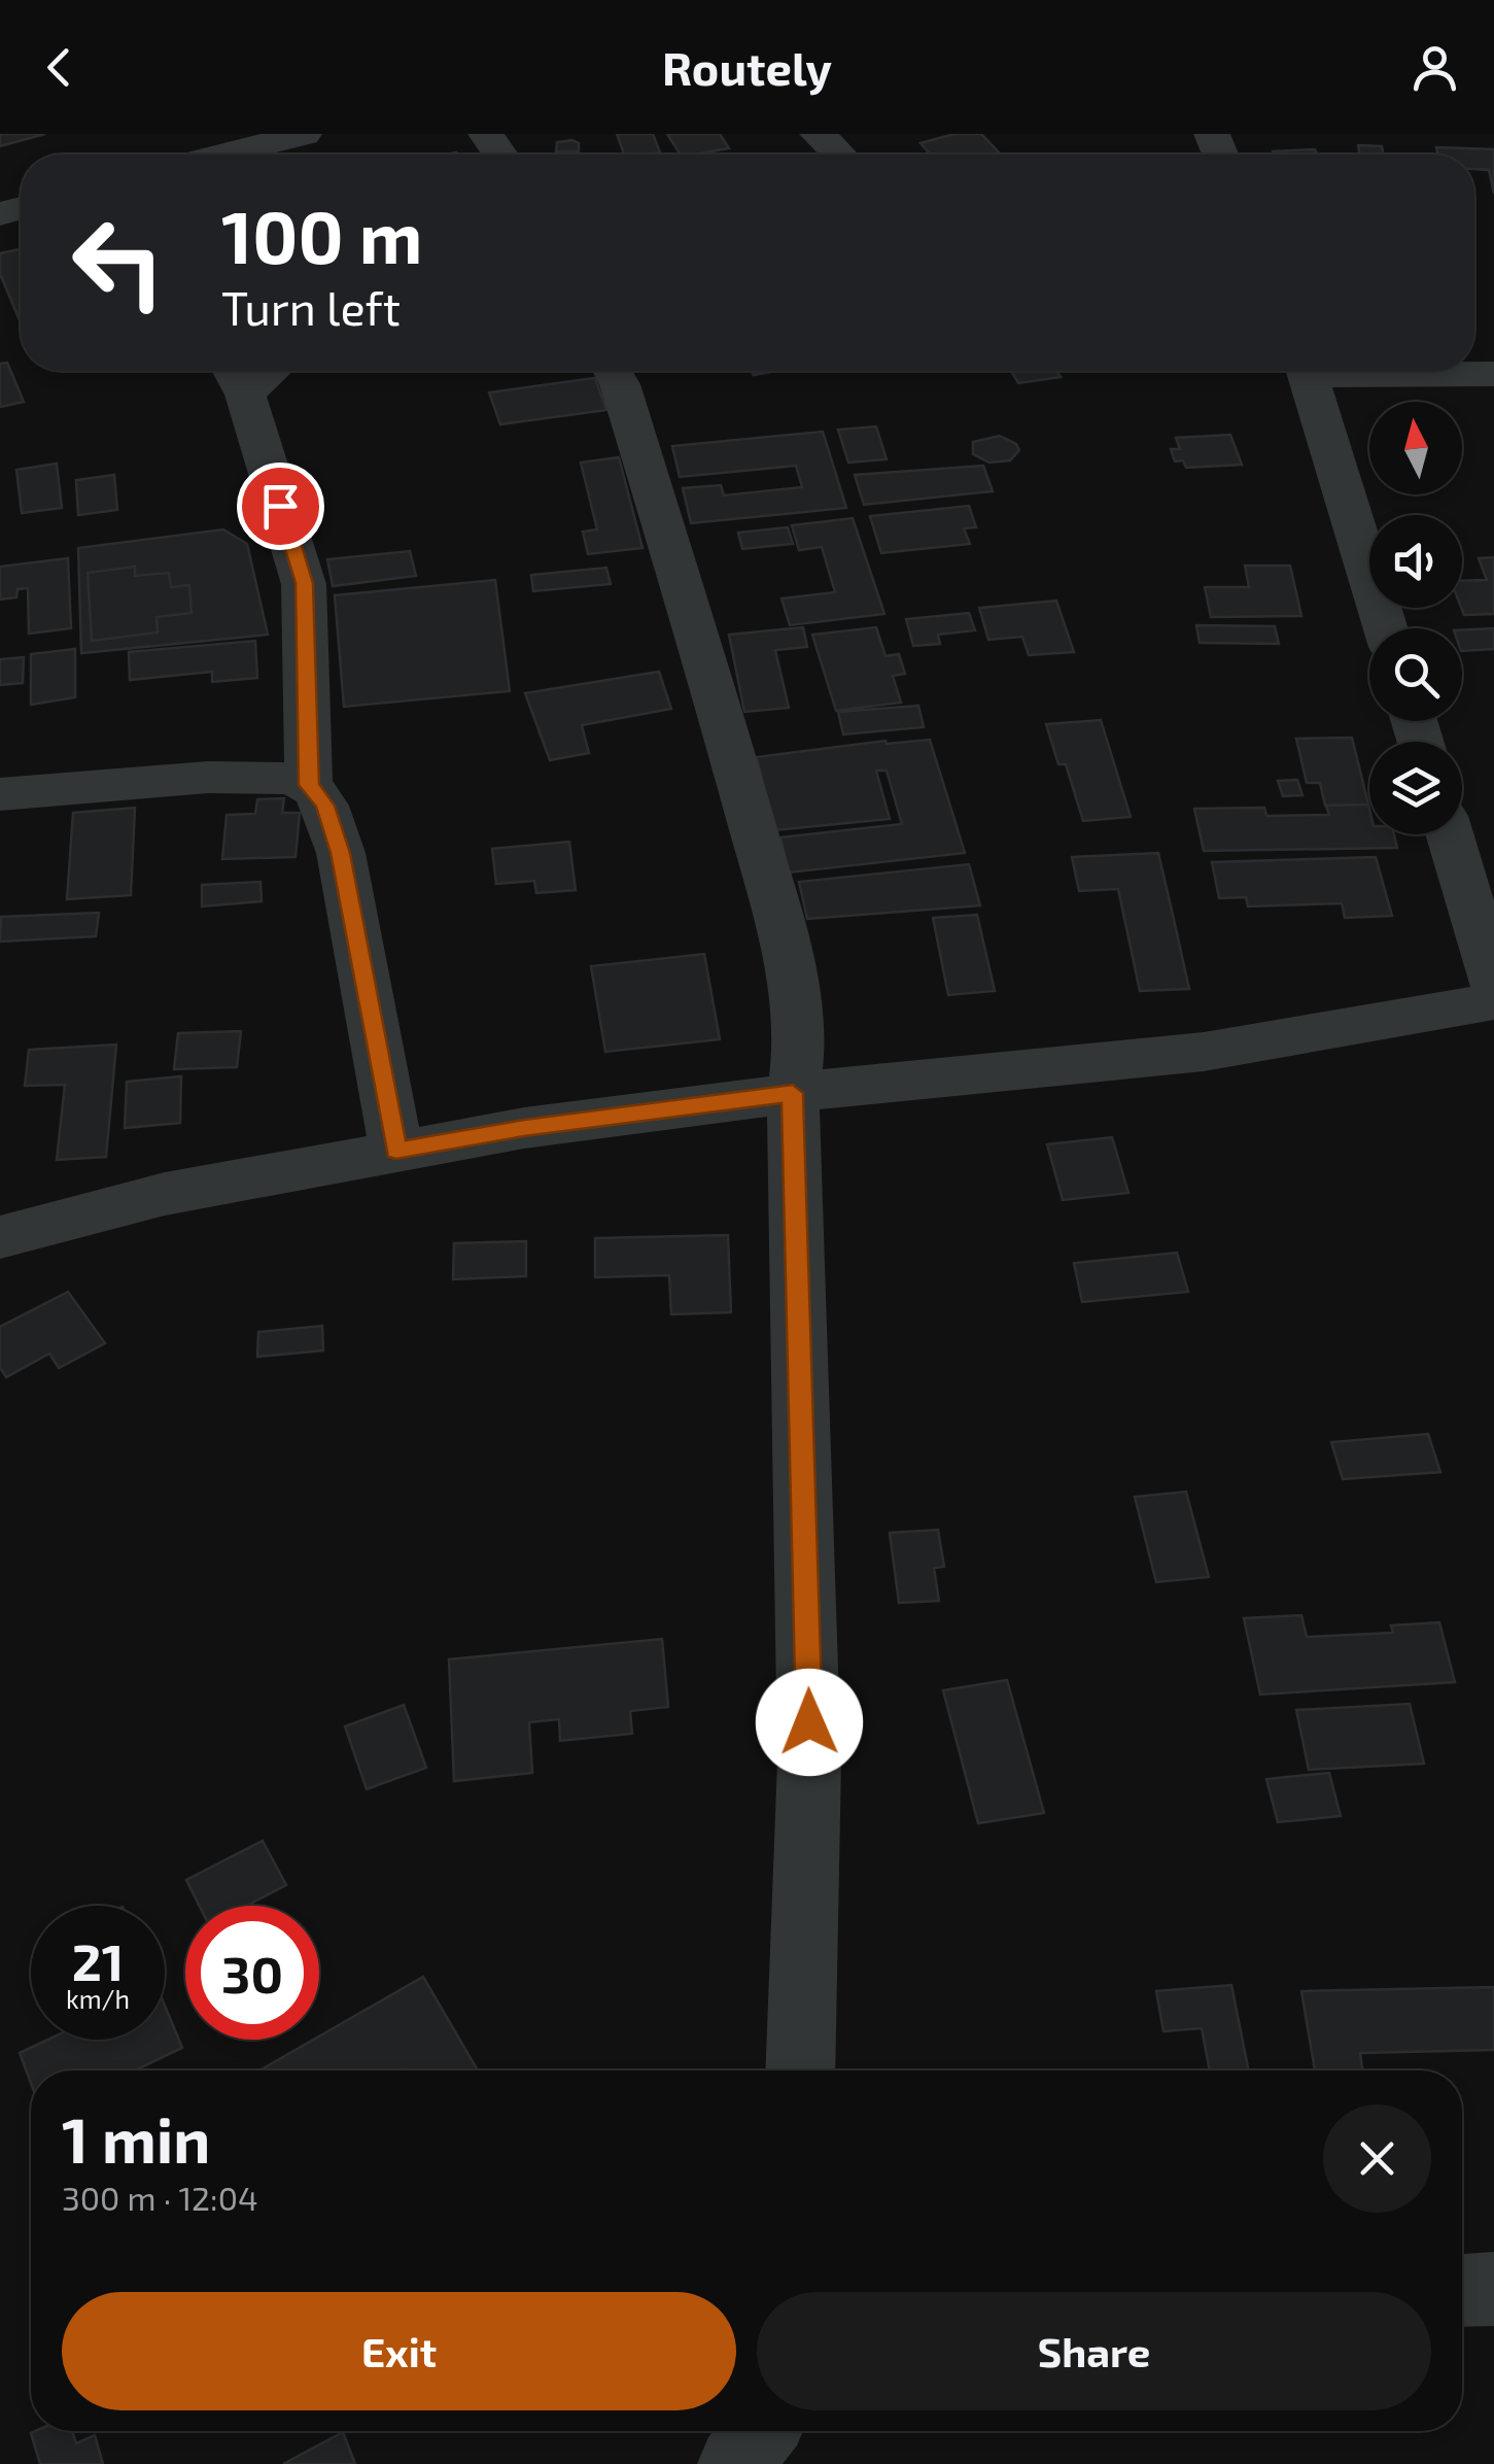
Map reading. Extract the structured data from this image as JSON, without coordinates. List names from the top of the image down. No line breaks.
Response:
{"north":"top","page":{"header":"Routely","turn":["100 m","Turn left"],"speed":"21 km/h","limit":"30","heading":["1 min","300 m · 12:04"],"buttons":["Exit","Share"]}}
